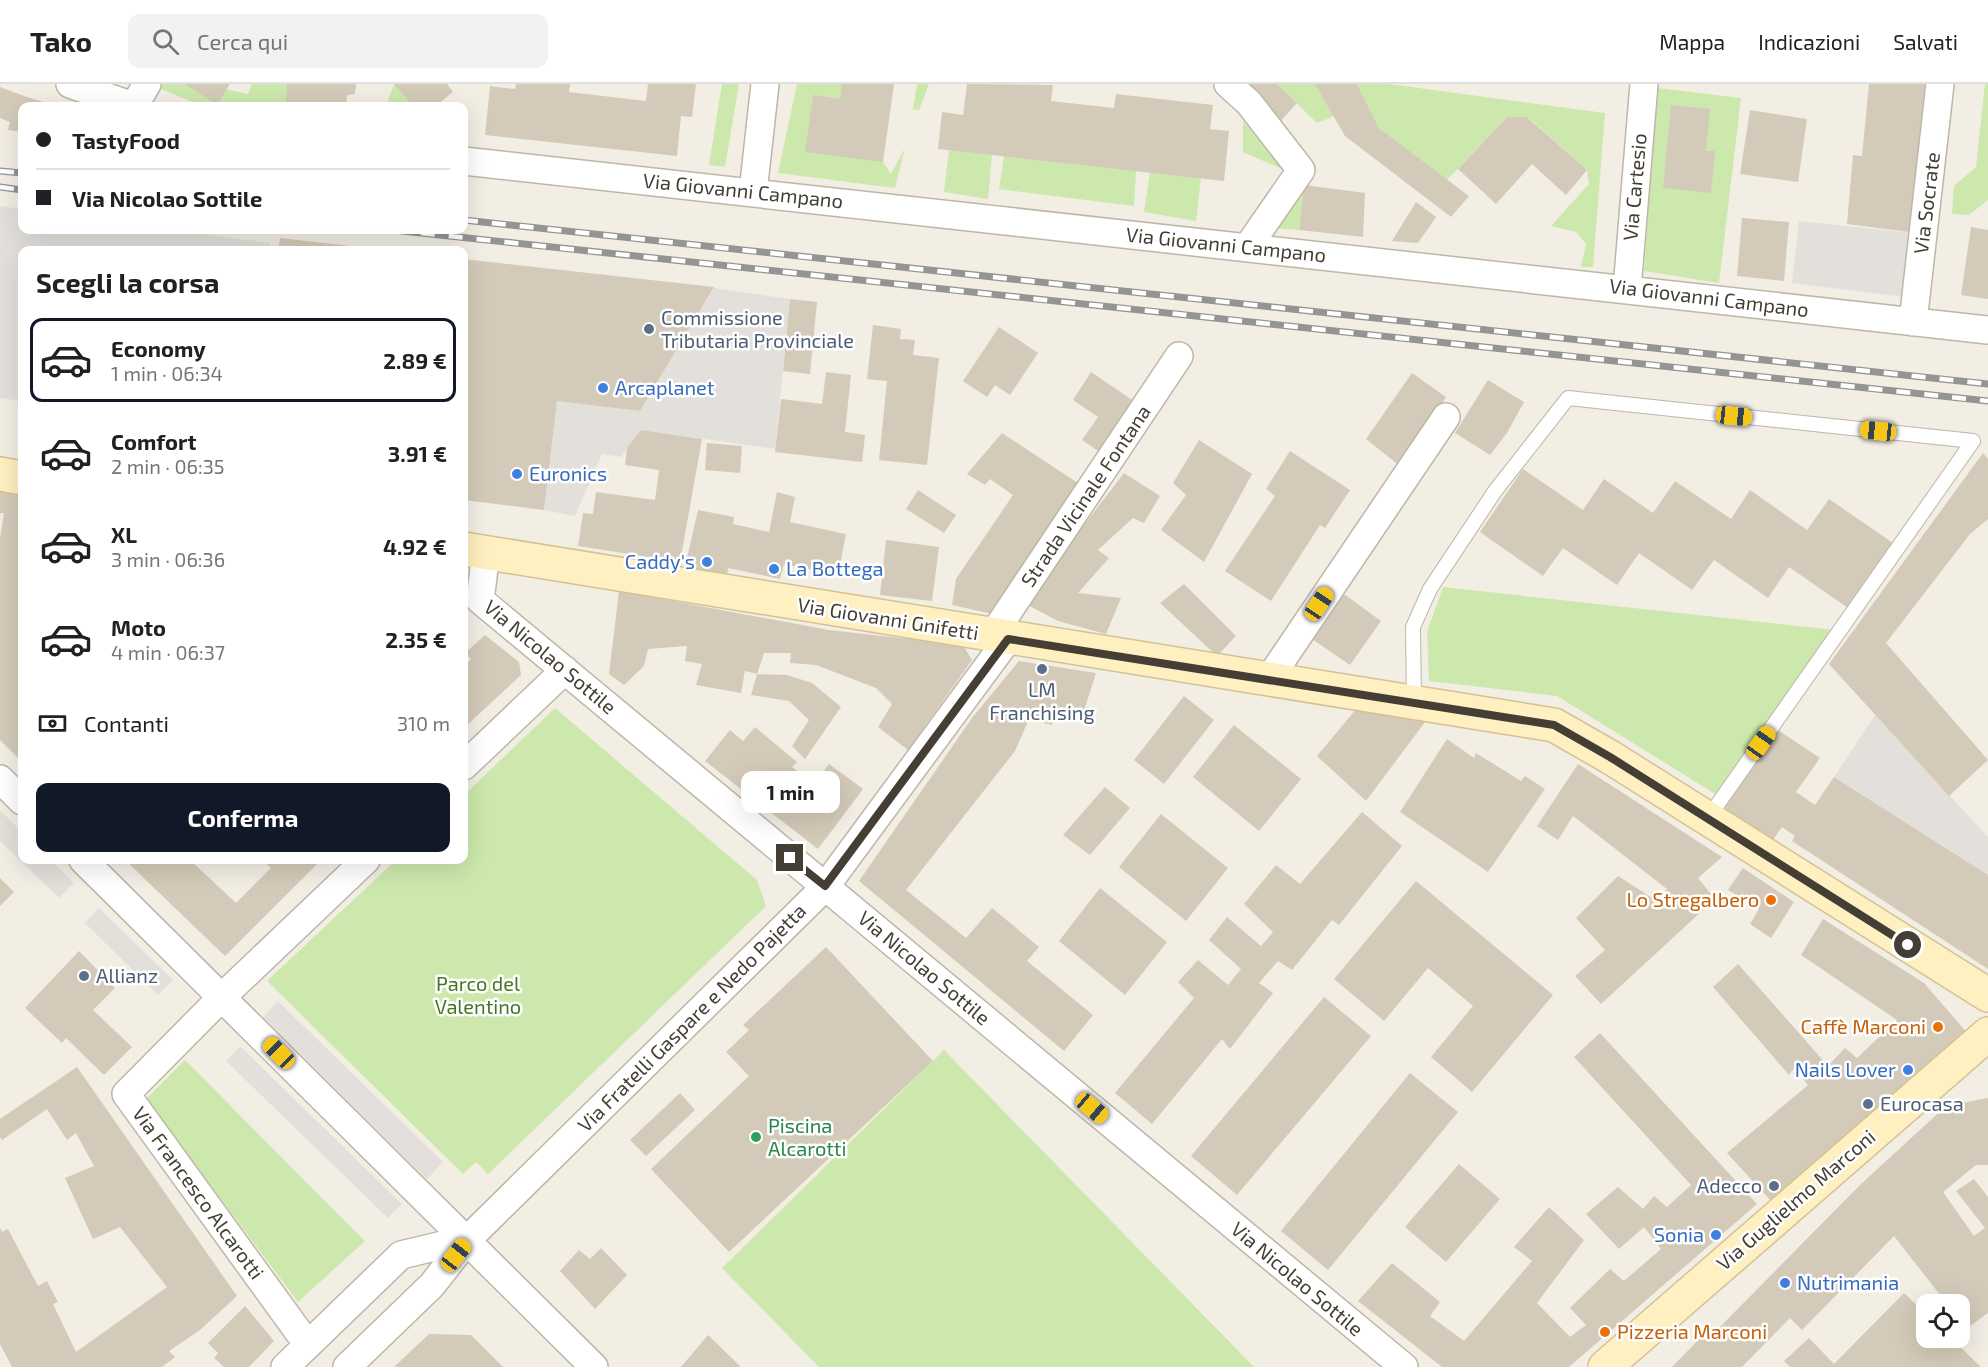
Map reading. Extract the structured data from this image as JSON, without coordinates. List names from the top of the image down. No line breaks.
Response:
{"streets":{"street":["Via Cartesio","Via Giovanni Campano","Via Socrate","Strada Vicinale Fontana","Via Giovanni Gnifetti","Via Nicolao Sottile","Via Fratelli Gaspare e Nedo Pajetta","Via Francesco Alcarotti","Via Guglielmo Marconi"]},"crossings":[["Via Cartesio","Via Giovanni Campano"],["Via Giovanni Campano","Via Socrate"],["Strada Vicinale Fontana","Via Giovanni Gnifetti"],["Strada Vicinale Fontana","Via Fratelli Gaspare e Nedo Pajetta"],["Via Giovanni Gnifetti","Via Nicolao Sottile"],["Via Giovanni Gnifetti","Via Fratelli Gaspare e Nedo Pajetta"],["Via Nicolao Sottile","Via Fratelli Gaspare e Nedo Pajetta"]],"parks":["Parco del Valentino"],"places":["Commissione Tributaria Provinciale","Arcaplanet","Euronics","Caddy's","La Bottega","LM Franchising","Lo Stregalbero","Allianz","Caffè Marconi","Nails Lover","Eurocasa","Piscina Alcarotti","Adecco","Sonia","Nutrimania","Pizzeria Marconi"],"page":{"header":"Tako","search":"Cerca qui","nav":["Mappa","Indicazioni","Salvati"],"banner":["TastyFood","Via Nicolao Sottile"],"heading":"Scegli la corsa","list":[{"name":"Economy","note":"1 min · 06:34","value":"2.89 €"},{"name":"Comfort","note":"2 min · 06:35","value":"3.91 €"},{"name":"XL","note":"3 min · 06:36","value":"4.92 €"},{"name":"Moto","note":"4 min · 06:37","value":"2.35 €"}],"pay":["Contanti","310 m"],"bubble":"1 min","buttons":"Conferma"}}
